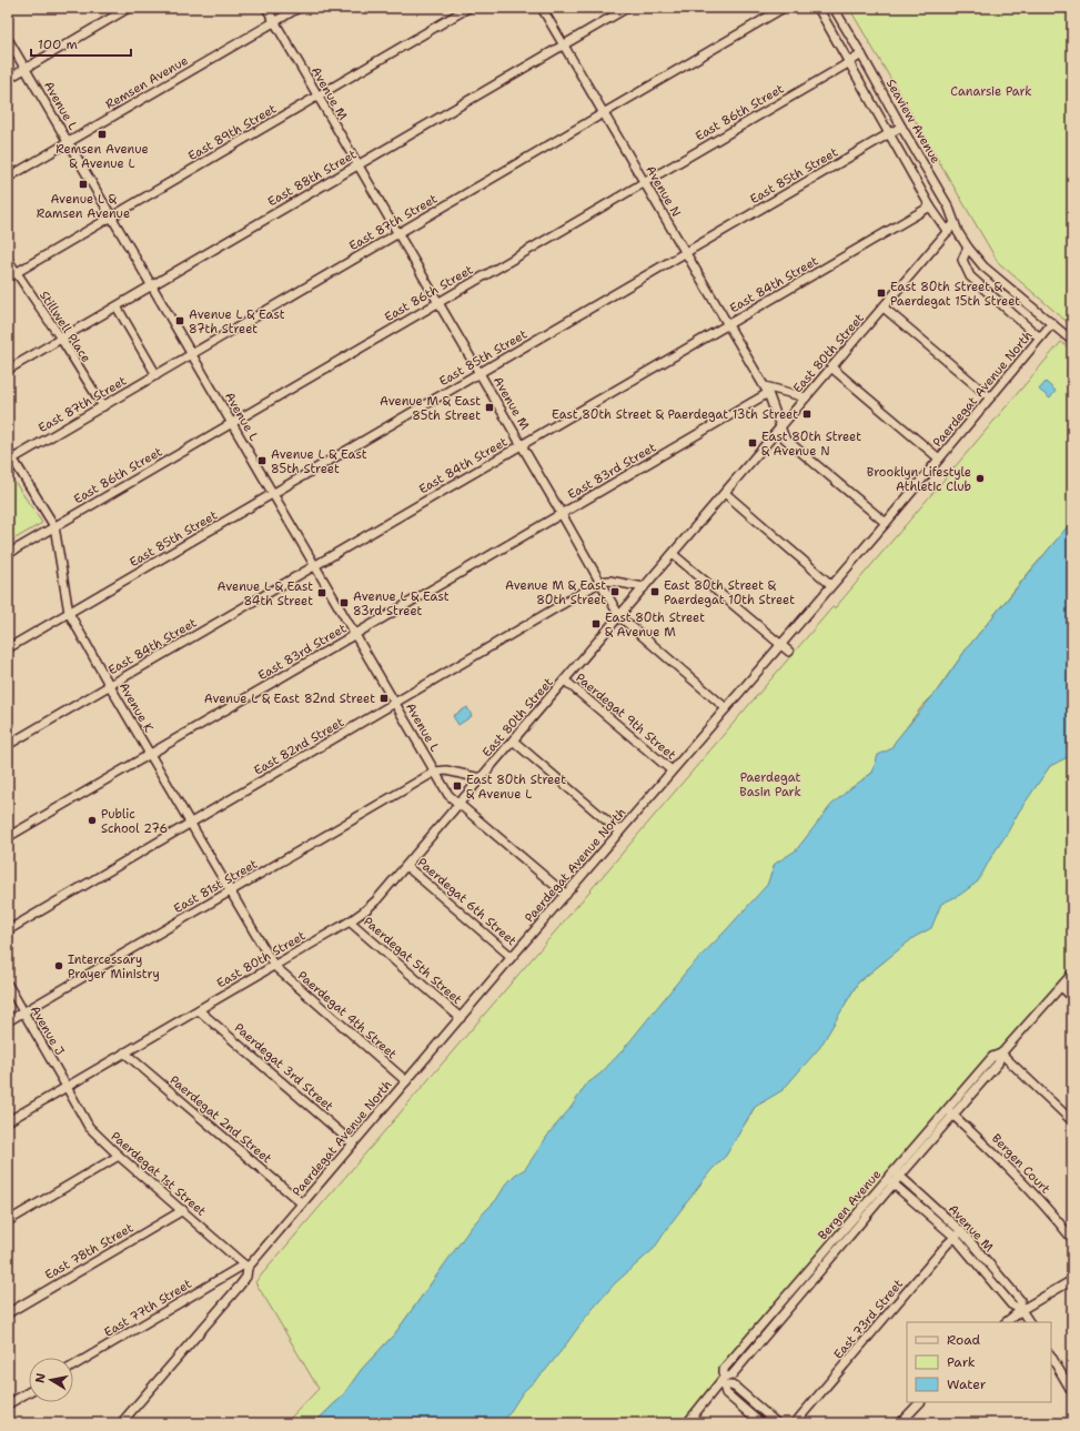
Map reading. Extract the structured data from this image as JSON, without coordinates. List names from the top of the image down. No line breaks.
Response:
{"streets":{"street":["Remsen Avenue","Avenue M","Avenue L","East 86th Street","Seaview Avenue","East 89th Street","East 85th Street","East 88th Street","Avenue N","East 87th Street","East 84th Street","Stillwell Place","East 80th Street","Paerdegat Avenue North","East 83rd Street","Avenue K","Paerdegat 9th Street","East 82nd Street","East 81st Street","Paerdegat 6th Street","Paerdegat 5th Street","Paerdegat 4th Street","Avenue J","Paerdegat 3rd Street","Paerdegat 2nd Street","Bergen Court","Paerdegat 1st Street","Bergen Avenue","East 78th Street","East 77th Street","East 73rd Street"]},"crossings":[["Remsen Avenue","Avenue M"],["Remsen Avenue","Avenue L"],["Avenue M","East 86th Street"],["Avenue M","East 89th Street"],["Avenue M","East 85th Street"],["Avenue M","East 88th Street"],["Avenue M","East 87th Street"],["Avenue M","East 84th Street"],["Avenue M","East 80th Street"],["Avenue M","East 83rd Street"],["Avenue M","East 82nd Street"],["Avenue M","Bergen Avenue"],["Avenue M","East 73rd Street"],["Avenue L","East 86th Street"],["Avenue L","East 89th Street"],["Avenue L","East 85th Street"],["Avenue L","East 88th Street"],["Avenue L","East 87th Street"],["Avenue L","East 84th Street"],["Avenue L","East 80th Street"],["Avenue L","Paerdegat Avenue North"],["Avenue L","East 83rd Street"],["Avenue L","East 82nd Street"],["Avenue L","East 81st Street"],["East 86th Street","Seaview Avenue"],["East 86th Street","Avenue N"],["East 86th Street","Avenue K"],["Seaview Avenue","East 85th Street"],["Seaview Avenue","East 80th Street"],["Seaview Avenue","Paerdegat Avenue North"],["East 89th Street","Stillwell Place"],["East 85th Street","Avenue N"],["East 85th Street","Avenue K"],["East 88th Street","Avenue N"],["East 88th Street","Stillwell Place"],["Avenue N","East 87th Street"],["Avenue N","East 84th Street"],["Avenue N","East 80th Street"],["Avenue N","Paerdegat Avenue North"],["Avenue N","East 83rd Street"],["East 87th Street","Stillwell Place"],["East 87th Street","Avenue K"],["East 84th Street","Avenue K"],["East 80th Street","Avenue K"],["East 80th Street","Paerdegat 9th Street"],["East 80th Street","Paerdegat 6th Street"],["East 80th Street","Paerdegat 5th Street"],["East 80th Street","Paerdegat 4th Street"],["East 80th Street","Avenue J"],["East 80th Street","Paerdegat 3rd Street"],["East 80th Street","Paerdegat 2nd Street"],["East 80th Street","Paerdegat 1st Street"],["Paerdegat Avenue North","Paerdegat 9th Street"],["Paerdegat Avenue North","Paerdegat 6th Street"],["Paerdegat Avenue North","Paerdegat 5th Street"],["Paerdegat Avenue North","Paerdegat 4th Street"],["Paerdegat Avenue North","Paerdegat 3rd Street"],["Paerdegat Avenue North","Paerdegat 2nd Street"],["Paerdegat Avenue North","Paerdegat 1st Street"],["Paerdegat Avenue North","East 77th Street"],["East 83rd Street","Avenue K"],["Avenue K","East 82nd Street"],["Avenue K","East 81st Street"],["Avenue K","Paerdegat 4th Street"],["East 81st Street","Avenue J"],["Avenue J","Paerdegat 1st Street"],["Bergen Court","Bergen Avenue"],["Paerdegat 1st Street","East 78th Street"],["Paerdegat 1st Street","East 77th Street"]],"parks":["Canarsie Park","Paerdegat Basin Park"],"places":{"transit":["Remsen Avenue & Avenue L","Avenue L & Ramsen Avenue","East 80th Street & Paerdegat 15th Street","Avenue L & East 87th Street","Avenue M & East 85th Street","East 80th Street & Paerdegat 13th Street","East 80th Street & Avenue N","Avenue L & East 85th Street","Avenue M & East 80th Street","East 80th Street & Paerdegat 10th Street","Avenue L & East 84th Street","Avenue L & East 83rd Street","East 80th Street & Avenue M","Avenue L & East 82nd Street","East 80th Street & Avenue L"],"other":["Brooklyn Lifestyle Athletic Club","Public School 276","Intercessary Prayer Ministry"]},"legend":["Road","Park","Water"],"scale_bar":"100 m","north":"left"}
